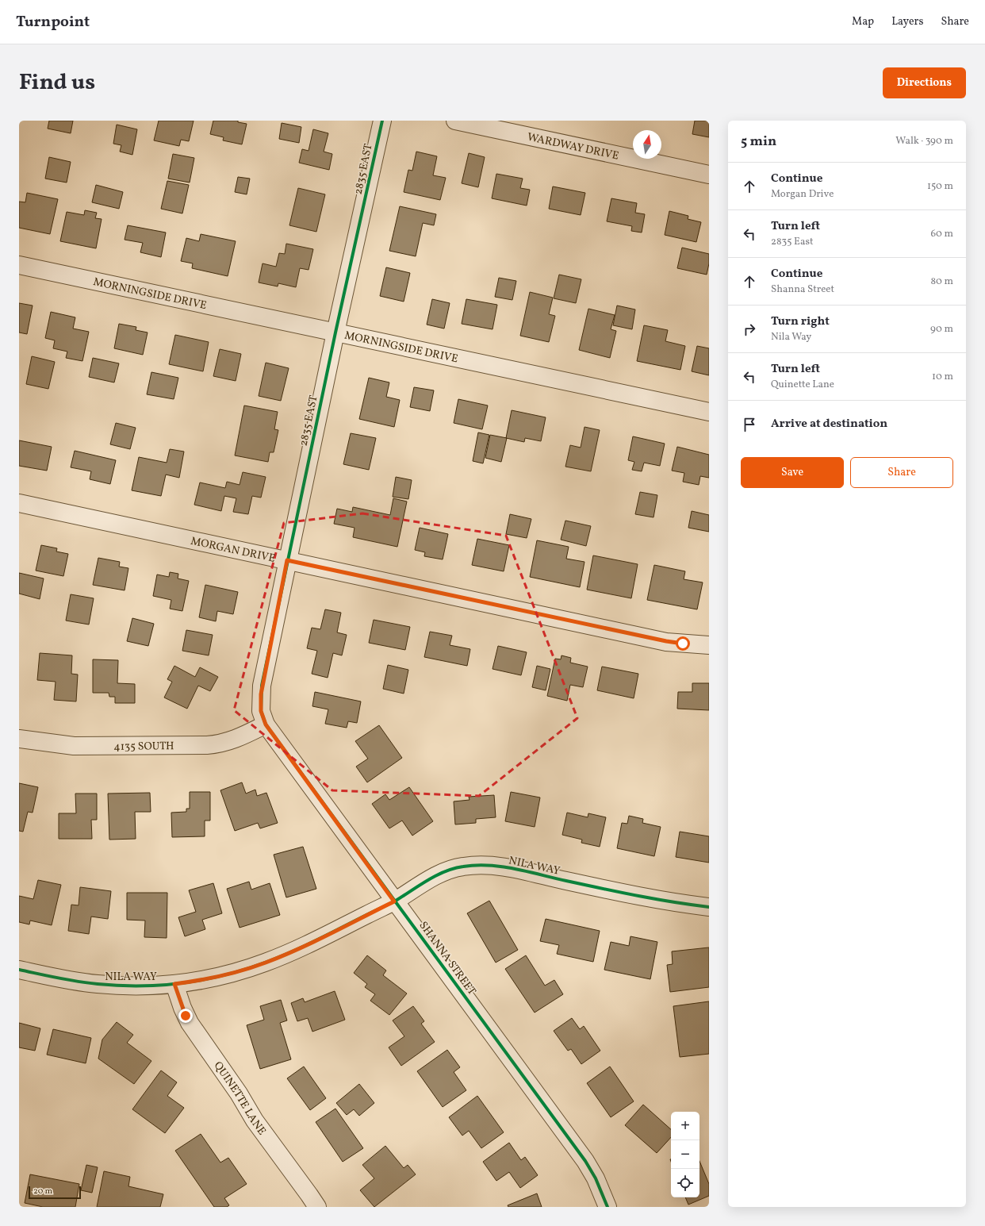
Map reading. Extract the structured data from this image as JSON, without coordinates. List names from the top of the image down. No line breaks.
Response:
{"streets":{"street":["WARDWAY DRIVE","2835 EAST","MORNINGSIDE DRIVE","MORGAN DRIVE","4135 SOUTH","NILA WAY","SHANNA STREET","QUINETTE LANE"]},"crossings":[["2835 EAST","MORNINGSIDE DRIVE"],["2835 EAST","MORGAN DRIVE"],["2835 EAST","4135 SOUTH"],["2835 EAST","SHANNA STREET"],["4135 SOUTH","SHANNA STREET"],["NILA WAY","SHANNA STREET"],["NILA WAY","QUINETTE LANE"]],"scale_bar":"20 m","north":"top","page":{"header":"Turnpoint","nav":["Map","Layers","Share"],"title":"Find us","buttons":["Directions",["Save","Share"]],"heading":["5 min","Walk · 390 m"],"list":[["Continue","Morgan Drive","150 m"],["Turn left","2835 East","60 m"],["Continue","Shanna Street","80 m"],["Turn right","Nila Way","90 m"],["Turn left","Quinette Lane","10 m"],"Arrive at destination"],"map_buttons":["+","−"],"scale":"20 m"}}
